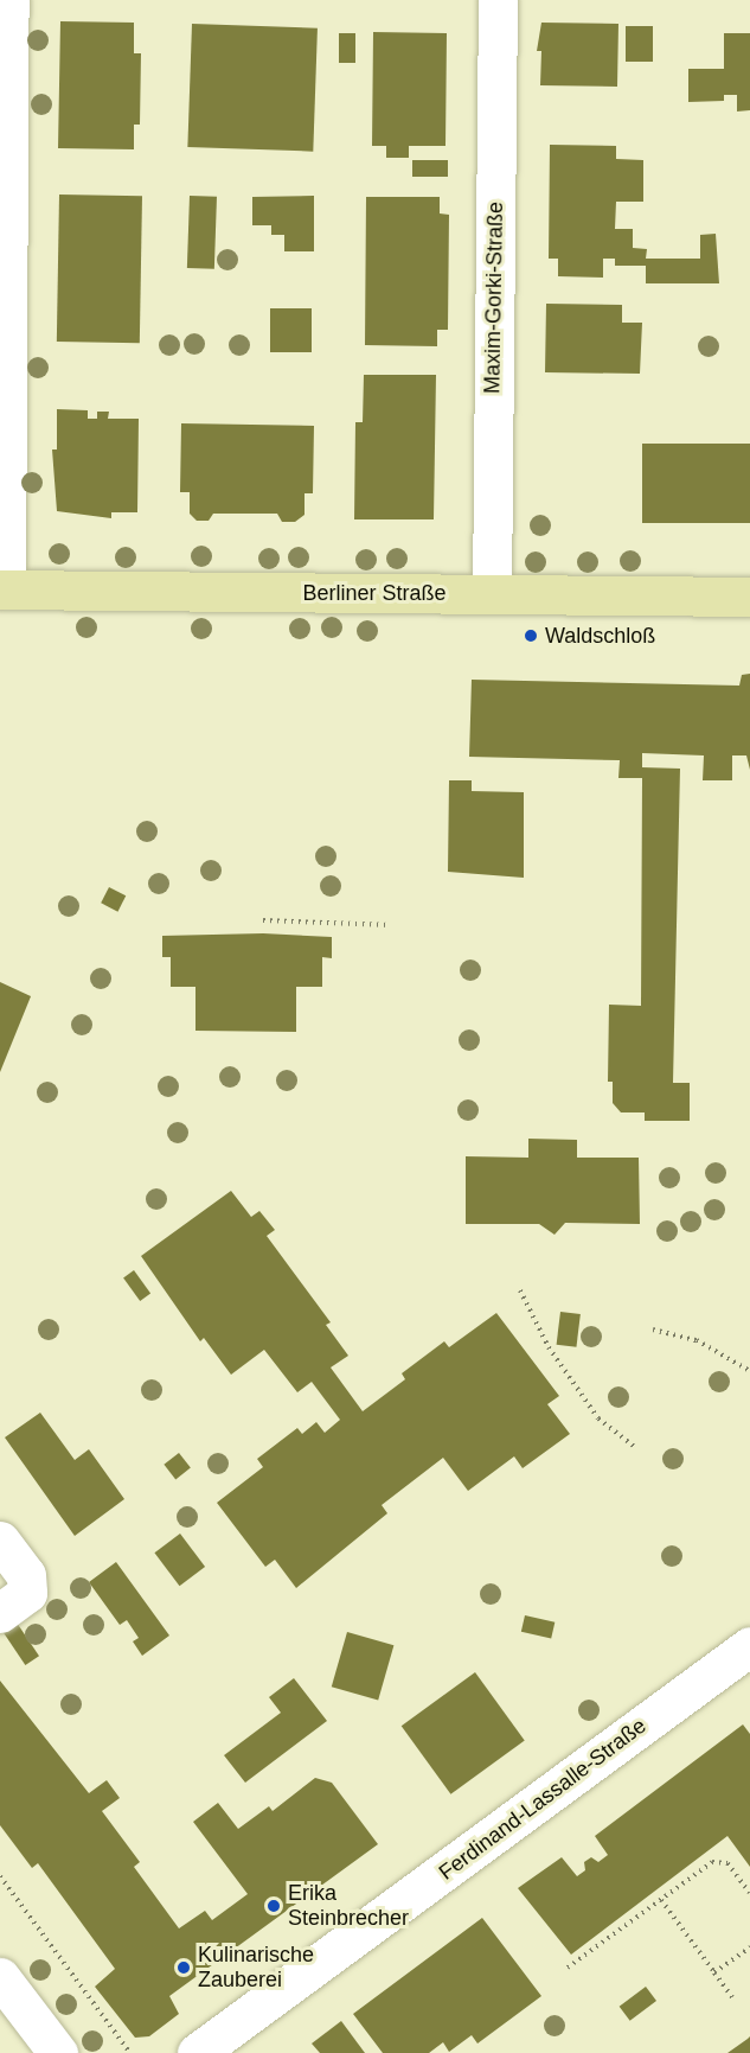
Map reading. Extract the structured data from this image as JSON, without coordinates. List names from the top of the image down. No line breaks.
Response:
{"streets":{"main road":["Berliner Straße"],"street":["Maxim-Gorki-Straße","Ferdinand-Lassalle-Straße"]},"crossings":[["Maxim-Gorki-Straße","Berliner Straße"]],"places":["Waldschloß","Erika Steinbrecher","Kulinarische Zauberei"]}
